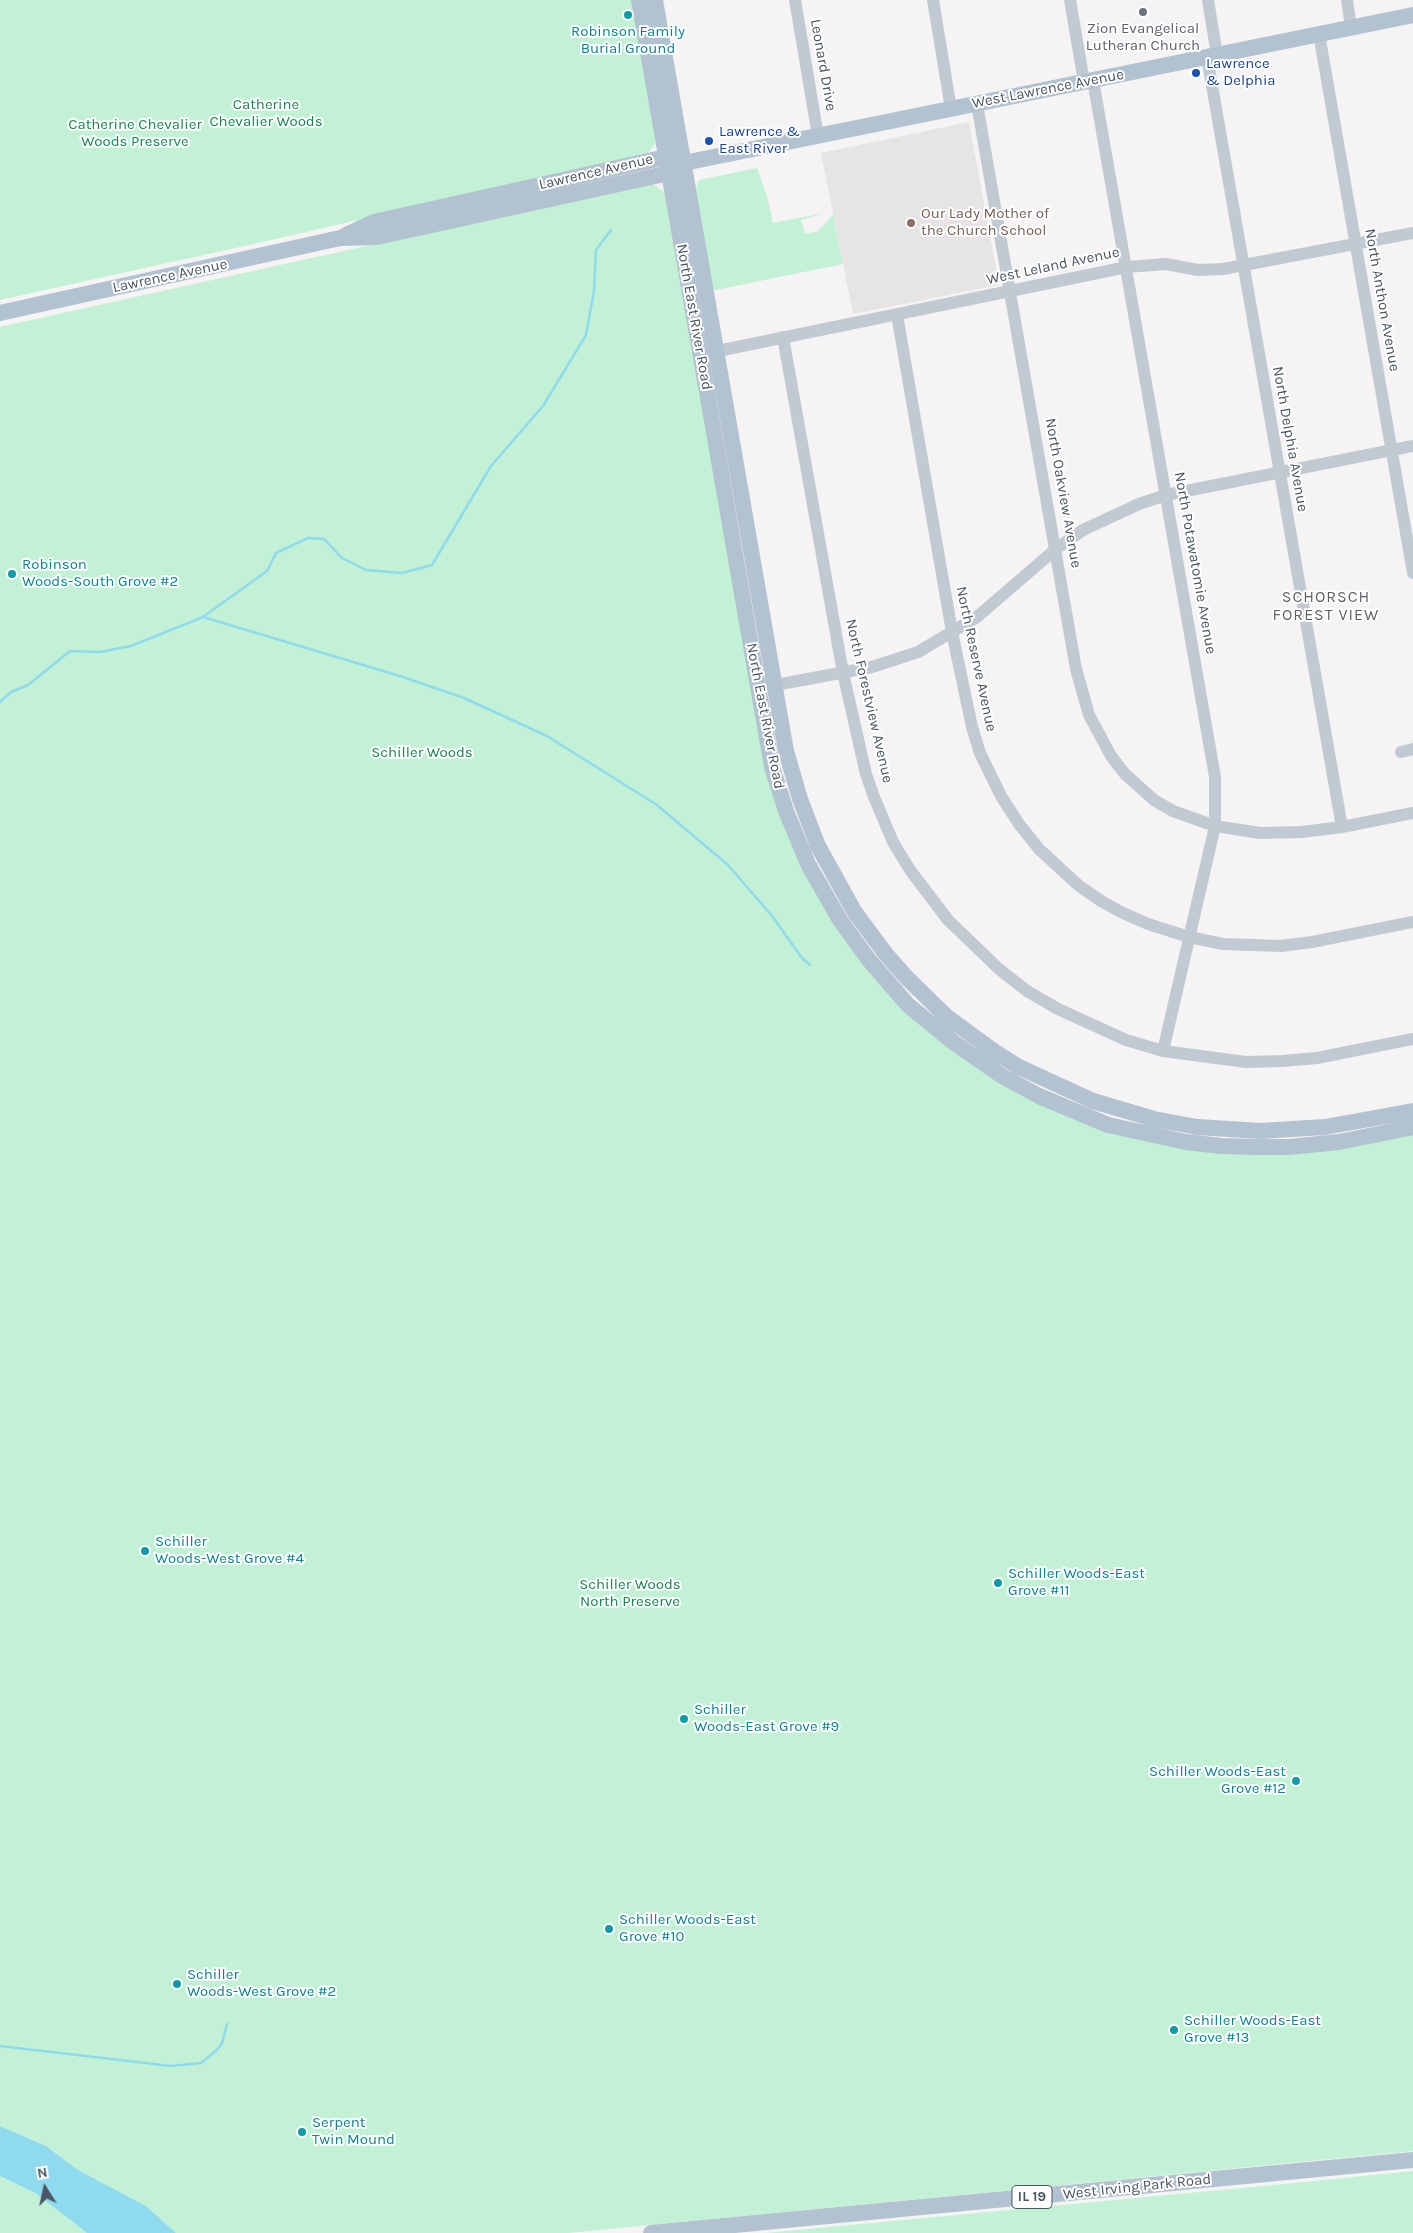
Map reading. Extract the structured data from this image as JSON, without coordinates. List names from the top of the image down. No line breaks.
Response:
{"streets":{"main road":["West Lawrence Avenue","Lawrence Avenue","North East River Road","West Irving Park Road","IL 19"],"street":["Leonard Drive","West Leland Avenue","North Anthon Avenue","North Delphia Avenue","North Oakview Avenue","North Potawatomie Avenue","North Reserve Avenue","North Forestview Avenue"]},"crossings":[["Leonard Drive","West Lawrence Avenue"],["West Lawrence Avenue","Lawrence Avenue"],["West Lawrence Avenue","North Anthon Avenue"],["West Lawrence Avenue","North East River Road"],["West Lawrence Avenue","North Delphia Avenue"],["West Lawrence Avenue","North Oakview Avenue"],["West Lawrence Avenue","North Potawatomie Avenue"],["Lawrence Avenue","North East River Road"],["West Leland Avenue","North Anthon Avenue"],["West Leland Avenue","North East River Road"],["West Leland Avenue","North Delphia Avenue"],["West Leland Avenue","North Oakview Avenue"],["West Leland Avenue","North Potawatomie Avenue"],["West Leland Avenue","North Reserve Avenue"],["West Leland Avenue","North Forestview Avenue"],["North Delphia Avenue","North Oakview Avenue"],["North Oakview Avenue","North Potawatomie Avenue"],["North Potawatomie Avenue","North Reserve Avenue"],["North Potawatomie Avenue","North Forestview Avenue"]],"districts":["SCHORSCH FOREST VIEW"],"parks":["Catherine Chevalier Woods","Catherine Chevalier Woods Preserve","Schiller Woods","Schiller Woods North Preserve"],"places":["Zion Evangelical Lutheran Church","Robinson Family Burial Ground","Lawrence & Delphia","Lawrence & East River","Our Lady Mother of the Church School","Robinson Woods-South Grove #2","Schiller Woods-West Grove #4","Schiller Woods-East Grove #11","Schiller Woods-East Grove #9","Schiller Woods-East Grove #12","Schiller Woods-East Grove #10","Schiller Woods-West Grove #2","Schiller Woods-East Grove #13","Serpent Twin Mound"],"north":"top"}
